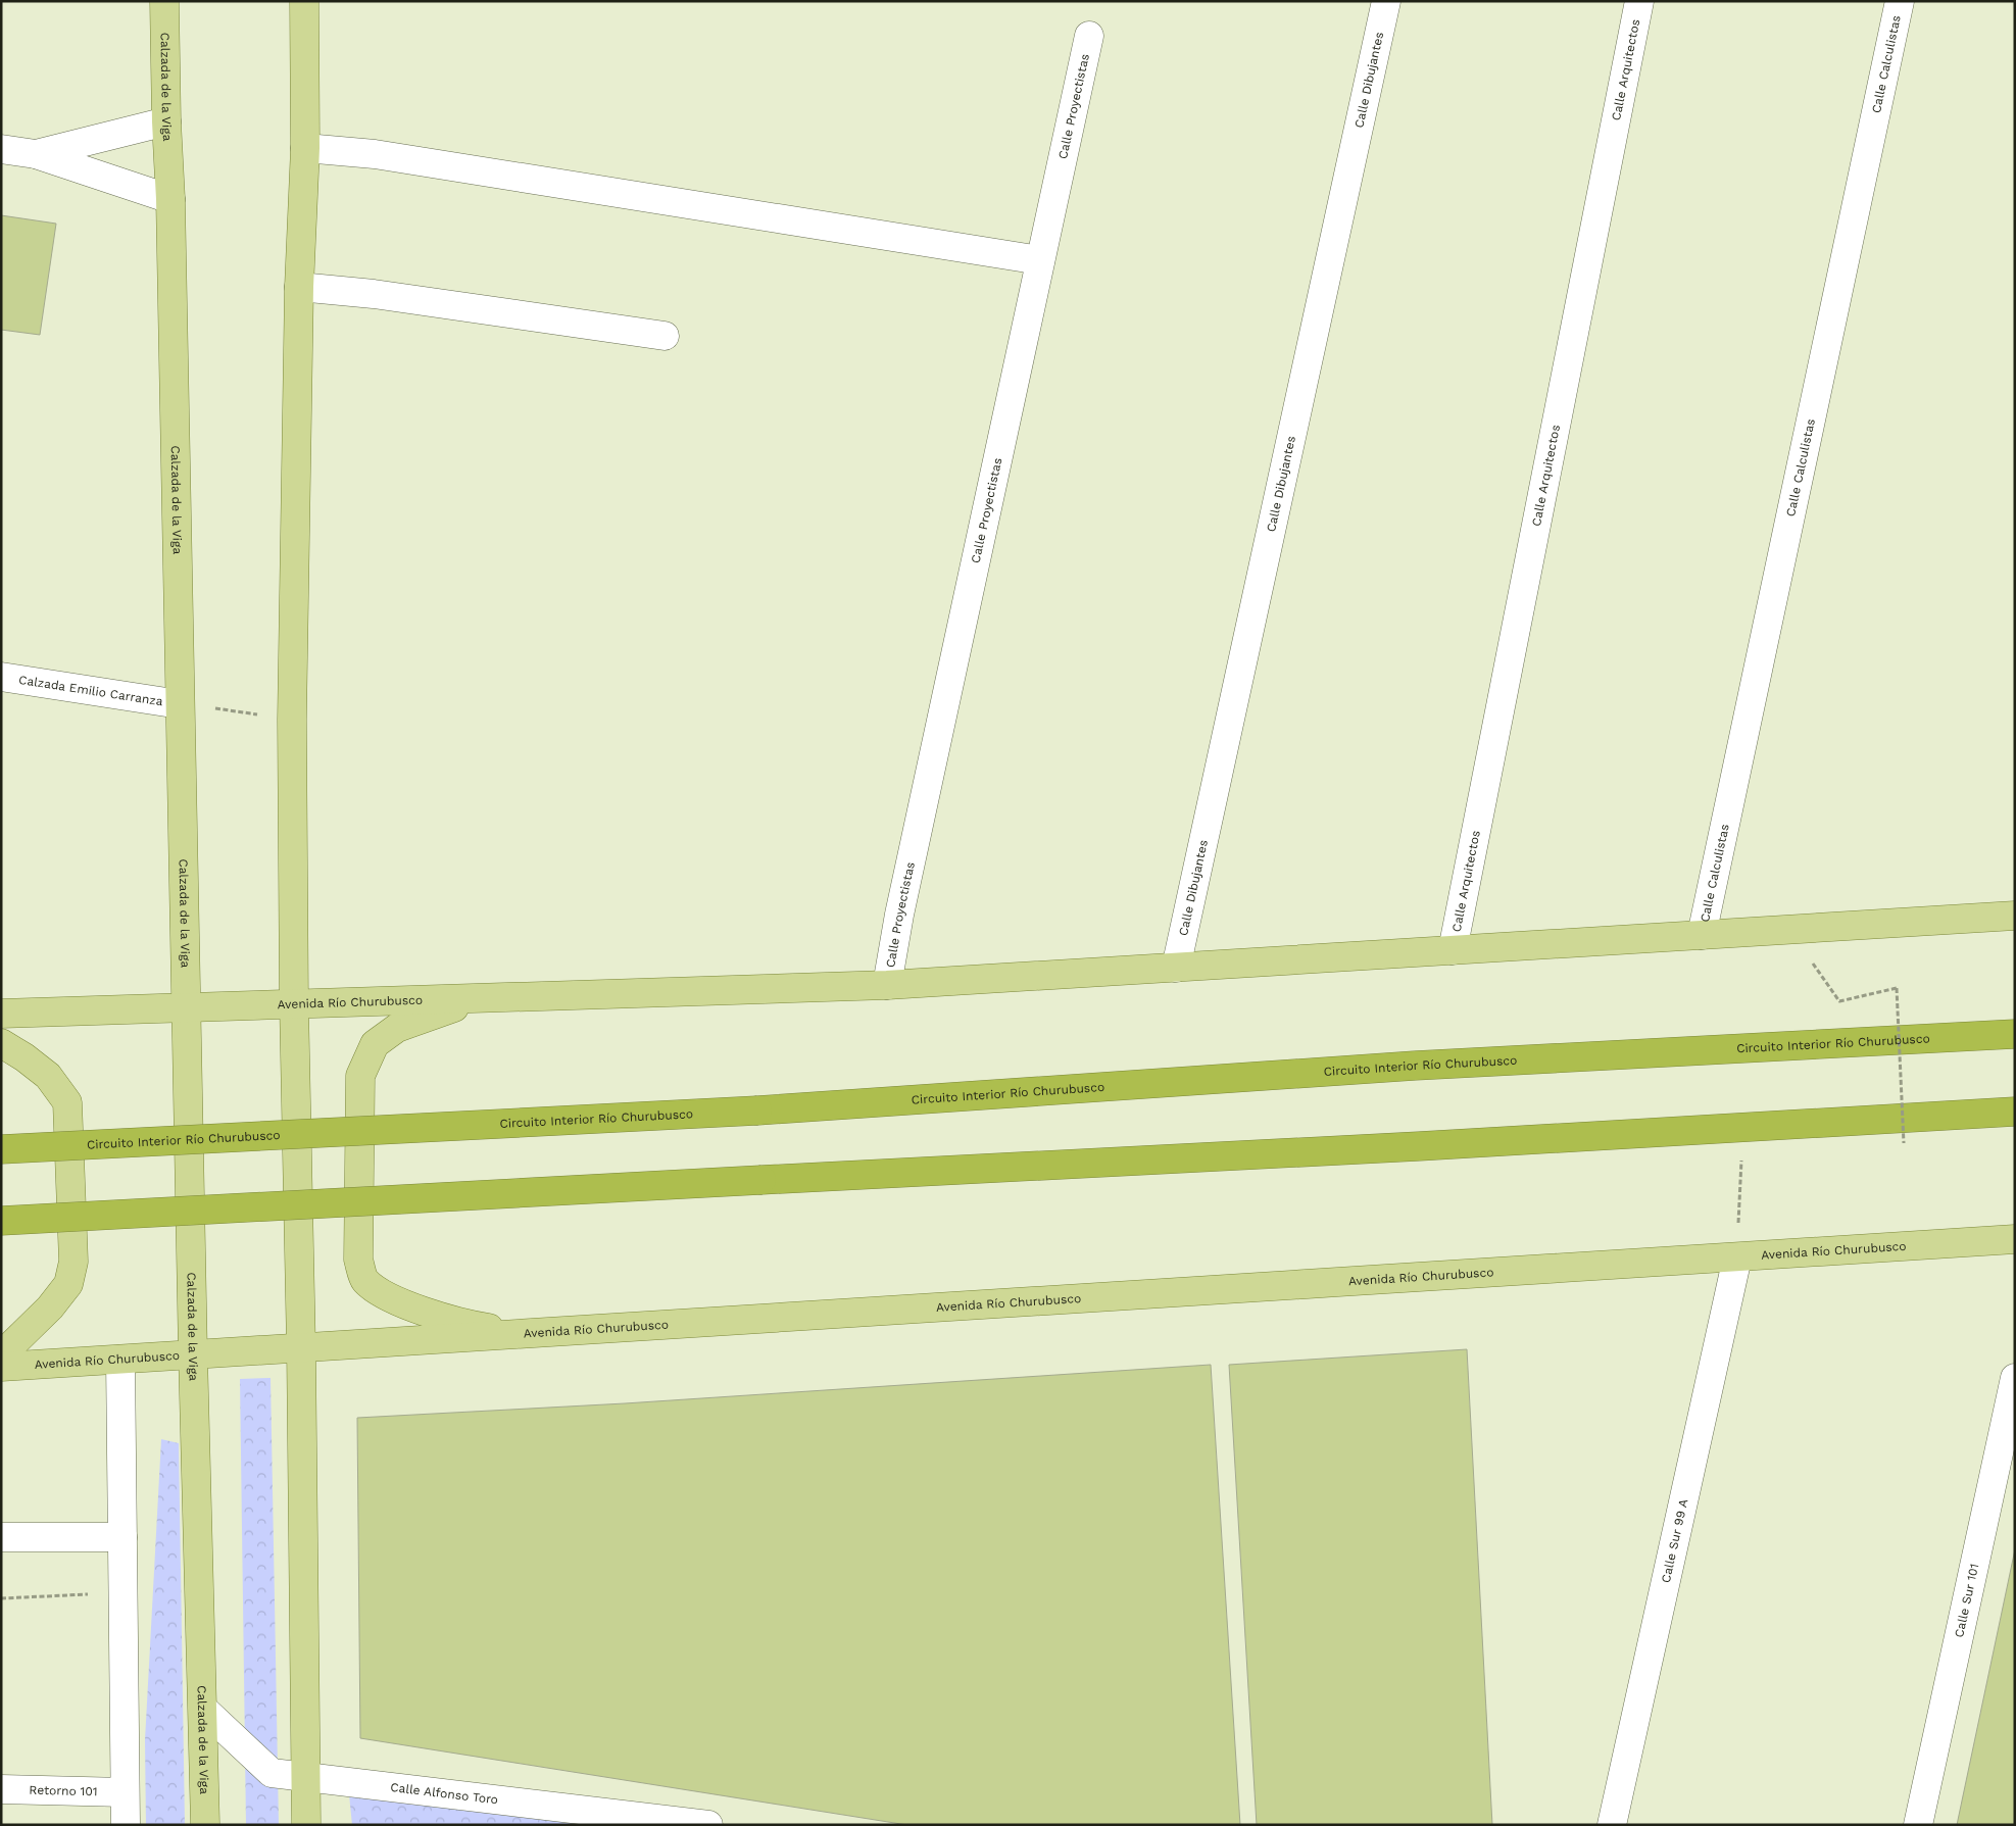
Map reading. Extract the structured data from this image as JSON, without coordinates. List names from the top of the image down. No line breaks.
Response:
{"streets":{"highway":["Circuito Interior Río Churubusco"],"main road":["Calzada de la Viga","Avenida Río Churubusco"],"street":["Calle Calculistas","Calle Arquitectos","Calle Dibujantes","Calle Proyectistas","Calzada Emilio Carranza","Calle Sur 99 A","Calle Sur 101","Retorno 101","Calle Alfonso Toro"]},"crossings":[["Calle Calculistas","Avenida Río Churubusco"],["Calle Arquitectos","Avenida Río Churubusco"],["Calle Dibujantes","Avenida Río Churubusco"],["Calzada de la Viga","Calzada Emilio Carranza"],["Calzada de la Viga","Avenida Río Churubusco"],["Calzada de la Viga","Calle Alfonso Toro"],["Calle Proyectistas","Avenida Río Churubusco"],["Avenida Río Churubusco","Calle Sur 99 A"]]}
